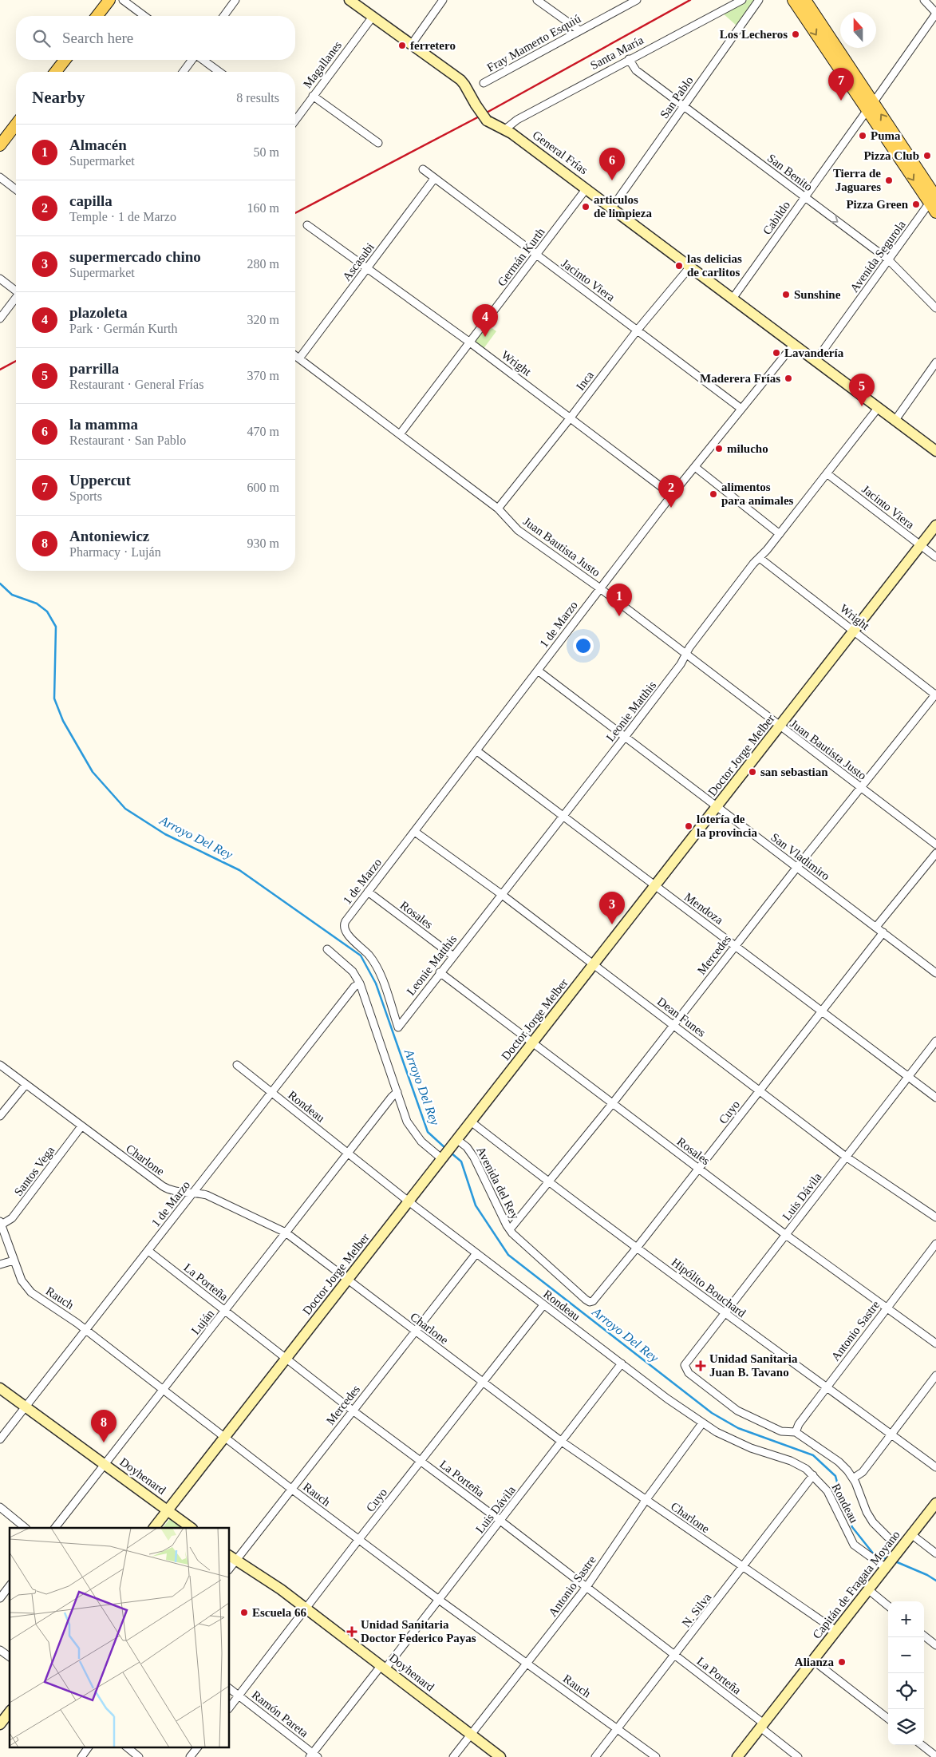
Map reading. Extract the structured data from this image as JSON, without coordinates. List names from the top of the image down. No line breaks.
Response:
{"streets":{"street":["Fray Mamerto Esquiú","Santa María","Magallanes","San Pablo","General Frías","San Benito","Cabildo","Avenida Segurola","Germán Kurth","Ascasubi","Jacinto Viera","Wright","Inca","Juan Bautista Justo","1 de Marzo","Leonie Matthis","Doctor Jorge Melber","San Vladimiro","Mendoza","Rosales","Mercedes","Dean Funes","Rondeau","Cuyo","Charlone","Santos Vega","Avenida del Rey","Luis Dávila","La Porteña","Hipólito Bouchard","Rauch","Luján","Antonio Sastre","Doyhenard","Capitán de Fragata Moyano","N. Silva","Ramón Pareta"]},"crossings":[["Santa María","General Frías"],["Santa María","San Benito"],["Magallanes","General Frías"],["San Pablo","General Frías"],["San Pablo","San Benito"],["General Frías","Cabildo"],["General Frías","Avenida Segurola"],["General Frías","Germán Kurth"],["General Frías","Inca"],["General Frías","1 de Marzo"],["General Frías","Leonie Matthis"],["San Benito","Cabildo"],["San Benito","Avenida Segurola"],["Germán Kurth","Jacinto Viera"],["Germán Kurth","Wright"],["Germán Kurth","Juan Bautista Justo"],["Ascasubi","Jacinto Viera"],["Ascasubi","Wright"],["Ascasubi","Juan Bautista Justo"],["Jacinto Viera","Inca"],["Jacinto Viera","1 de Marzo"],["Jacinto Viera","Leonie Matthis"],["Jacinto Viera","Doctor Jorge Melber"],["Wright","Inca"],["Wright","1 de Marzo"],["Wright","Leonie Matthis"],["Wright","Doctor Jorge Melber"],["Wright","Mercedes"],["Inca","Juan Bautista Justo"],["Juan Bautista Justo","1 de Marzo"],["Juan Bautista Justo","Leonie Matthis"],["Juan Bautista Justo","Doctor Jorge Melber"],["Juan Bautista Justo","Mercedes"],["1 de Marzo","Leonie Matthis"],["1 de Marzo","San Vladimiro"],["1 de Marzo","Mendoza"],["1 de Marzo","Rosales"],["1 de Marzo","Dean Funes"],["1 de Marzo","Rondeau"],["1 de Marzo","Charlone"],["1 de Marzo","La Porteña"],["1 de Marzo","Rauch"],["1 de Marzo","Doyhenard"],["Leonie Matthis","San Vladimiro"],["Leonie Matthis","Mendoza"],["Leonie Matthis","Rosales"],["Leonie Matthis","Dean Funes"],["Doctor Jorge Melber","San Vladimiro"],["Doctor Jorge Melber","Mendoza"],["Doctor Jorge Melber","Rosales"],["Doctor Jorge Melber","Dean Funes"],["Doctor Jorge Melber","Rondeau"],["Doctor Jorge Melber","Charlone"],["Doctor Jorge Melber","Avenida del Rey"],["Doctor Jorge Melber","La Porteña"],["Doctor Jorge Melber","Hipólito Bouchard"],["Doctor Jorge Melber","Rauch"],["Doctor Jorge Melber","Doyhenard"],["San Vladimiro","Mercedes"],["San Vladimiro","Cuyo"],["Mendoza","Mercedes"],["Mendoza","Cuyo"],["Mendoza","Luis Dávila"],["Rosales","Mercedes"],["Rosales","Cuyo"],["Rosales","Luis Dávila"],["Rosales","Antonio Sastre"],["Mercedes","Dean Funes"],["Mercedes","Rondeau"],["Mercedes","Charlone"],["Mercedes","Avenida del Rey"],["Mercedes","La Porteña"],["Mercedes","Hipólito Bouchard"],["Mercedes","Rauch"],["Mercedes","Doyhenard"],["Dean Funes","Cuyo"],["Dean Funes","Luis Dávila"],["Rondeau","Cuyo"],["Rondeau","Luis Dávila"],["Rondeau","Luján"],["Rondeau","Antonio Sastre"],["Rondeau","Capitán de Fragata Moyano"],["Rondeau","N. Silva"],["Cuyo","Charlone"],["Cuyo","Avenida del Rey"],["Cuyo","La Porteña"],["Cuyo","Hipólito Bouchard"],["Cuyo","Rauch"],["Cuyo","Doyhenard"],["Cuyo","Ramón Pareta"],["Charlone","Santos Vega"],["Charlone","Luis Dávila"],["Charlone","Luján"],["Charlone","Antonio Sastre"],["Charlone","Capitán de Fragata Moyano"],["Charlone","N. Silva"],["Santos Vega","Rauch"],["Luis Dávila","La Porteña"],["Luis Dávila","Hipólito Bouchard"],["Luis Dávila","Rauch"],["Luis Dávila","Antonio Sastre"],["Luis Dávila","Doyhenard"],["Luis Dávila","Ramón Pareta"],["La Porteña","Luján"],["La Porteña","Antonio Sastre"],["La Porteña","Capitán de Fragata Moyano"],["La Porteña","N. Silva"],["Hipólito Bouchard","Antonio Sastre"],["Rauch","Luján"],["Rauch","Antonio Sastre"],["Rauch","N. Silva"],["Luján","Doyhenard"],["Antonio Sastre","Doyhenard"]],"water":["Arroyo Del Rey"],"places":{"other":["Los Lecheros","ferretero","Puma","Pizza Club","Tierra de Jaguares","Pizza Green","articulos de limpieza","las delicias de carlitos","Sunshine","Lavandería","Maderera Frías","milucho","alimentos para animales","san sebastian","lotería de la provincia","Escuela 66","Alianza"],"health":["Unidad Sanitaria Juan B. Tavano","Unidad Sanitaria Doctor Federico Payas"]},"north":"top","page":{"search":"Search here","pins":["7","6","4","5","2","1","3","8"],"heading":["Nearby","8 results"],"list":[{"mark":"1","name":"Almacén","note":"Supermarket","value":"50 m"},{"mark":"2","name":"capilla","note":"Temple · 1 de Marzo","value":"160 m"},{"mark":"3","name":"supermercado chino","note":"Supermarket","value":"280 m"},{"mark":"4","name":"plazoleta","note":"Park · Germán Kurth","value":"320 m"},{"mark":"5","name":"parrilla","note":"Restaurant · General Frías","value":"370 m"},{"mark":"6","name":"la mamma","note":"Restaurant · San Pablo","value":"470 m"},{"mark":"7","name":"Uppercut","note":"Sports","value":"600 m"},{"mark":"8","name":"Antoniewicz","note":"Pharmacy · Luján","value":"930 m"}],"map_buttons":["+","−"]}}
